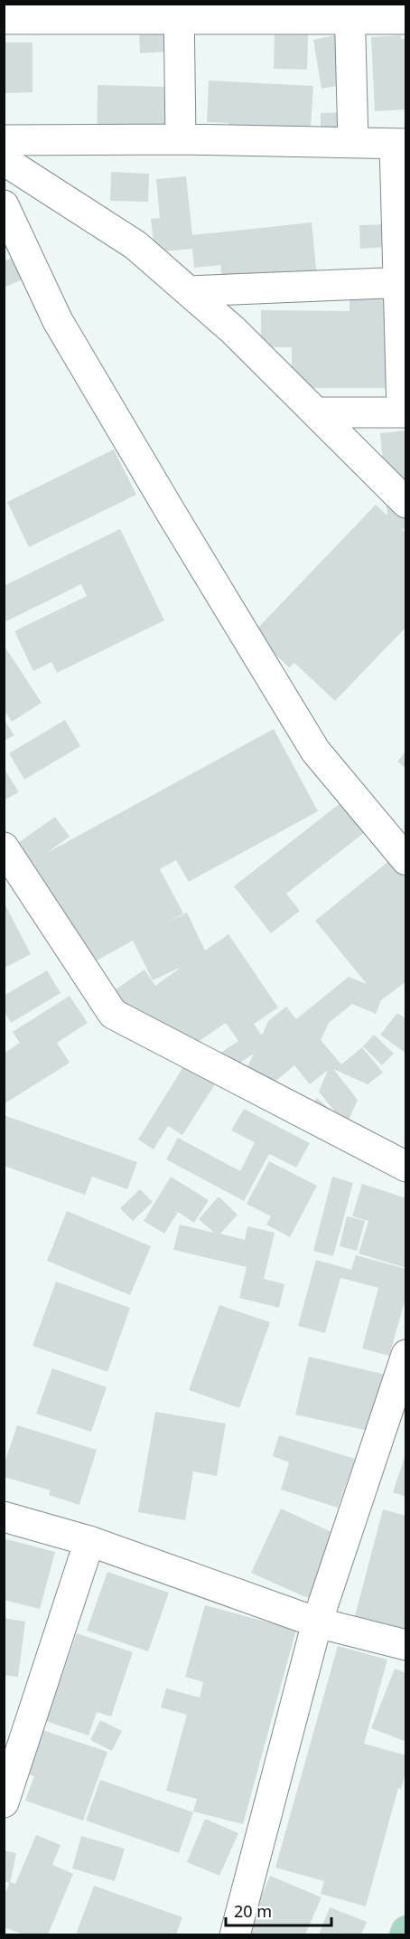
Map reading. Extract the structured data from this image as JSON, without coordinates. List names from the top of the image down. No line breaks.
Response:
{"scale_bar":"20 m"}
